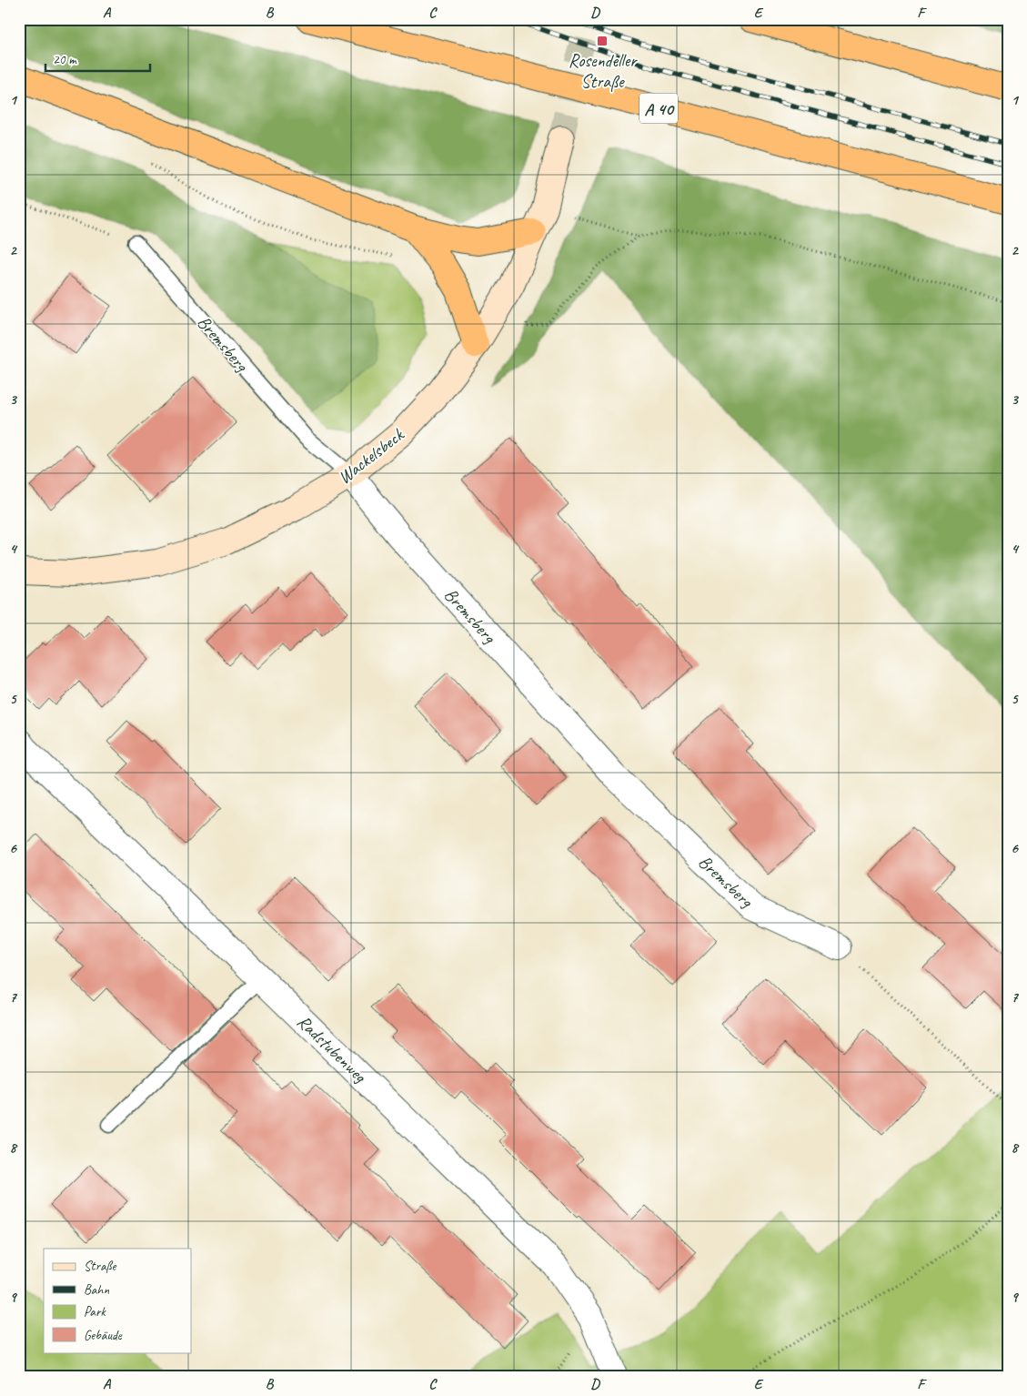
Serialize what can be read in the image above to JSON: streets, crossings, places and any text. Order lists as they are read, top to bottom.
{
  "streets": {
    "highway": ["A 40"],
    "street": ["Bremsberg", "Wackelsbeck", "Radstubenweg"]
  },
  "crossings": [
    ["Bremsberg", "Wackelsbeck"]
  ],
  "places": {
    "transit": ["Rosendeller Straße"]
  },
  "legend": [
    "Straße",
    "Bahn",
    "Park",
    "Gebäude"
  ],
  "scale_bar": "20 m",
  "grid": {
    "columns": [
      "A",
      "B",
      "C",
      "D",
      "E",
      "F"
    ],
    "rows": [
      "1",
      "2",
      "3",
      "4",
      "5",
      "6",
      "7",
      "8",
      "9"
    ]
  }
}
